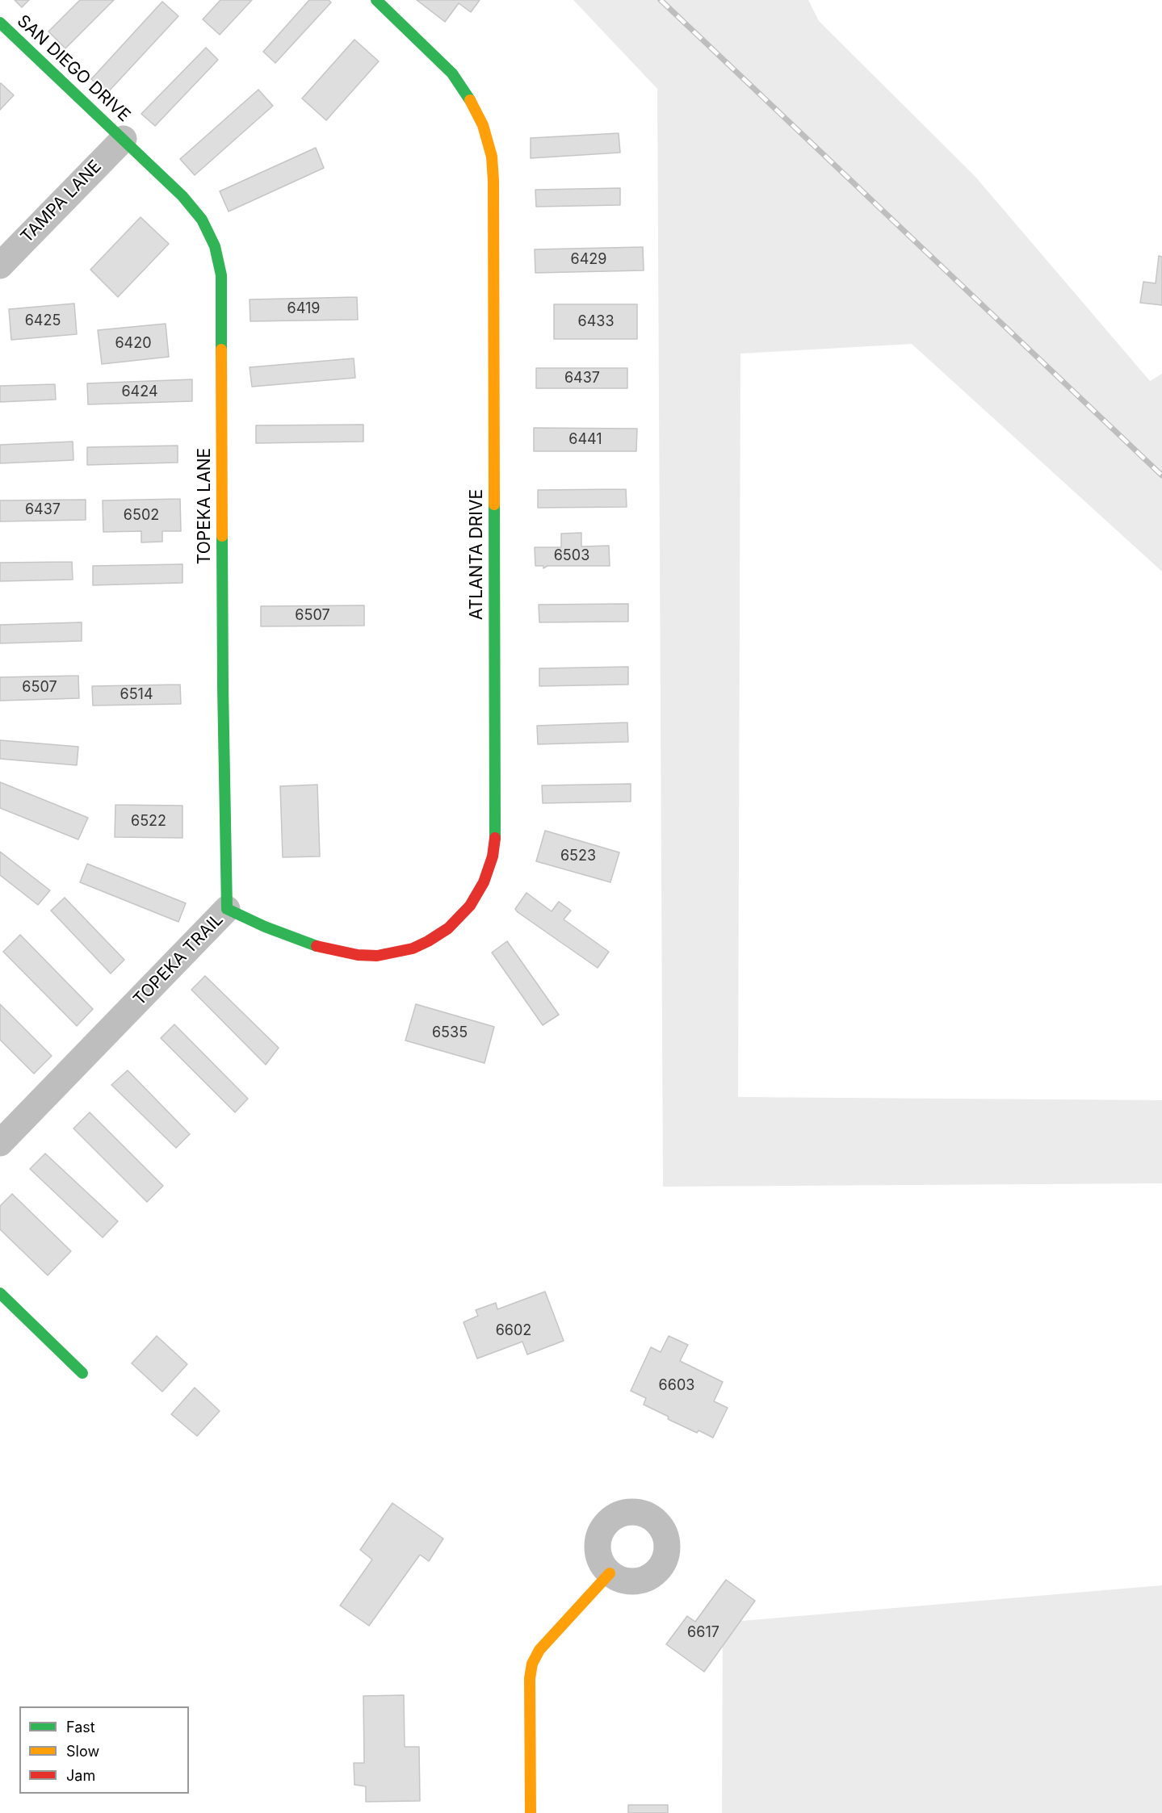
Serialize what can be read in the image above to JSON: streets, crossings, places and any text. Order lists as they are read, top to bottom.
{
  "streets": {
    "street": [
      "SAN DIEGO DRIVE",
      "TAMPA LANE",
      "TOPEKA LANE",
      "ATLANTA DRIVE",
      "TOPEKA TRAIL"
    ]
  },
  "crossings": [
    ["SAN DIEGO DRIVE", "TAMPA LANE"],
    ["SAN DIEGO DRIVE", "TOPEKA LANE"],
    ["TAMPA LANE", "TOPEKA LANE"],
    ["TOPEKA LANE", "TOPEKA TRAIL"],
    ["ATLANTA DRIVE", "TOPEKA TRAIL"]
  ],
  "house_numbers": [
    "6429",
    "6419",
    "6425",
    "6433",
    "6420",
    "6437",
    "6424",
    "6441",
    "6437",
    "6502",
    "6503",
    "6507",
    "6507",
    "6514",
    "6522",
    "6523",
    "6535",
    "6602",
    "6603",
    "6617"
  ],
  "legend": ["Fast", "Slow", "Jam"]
}
